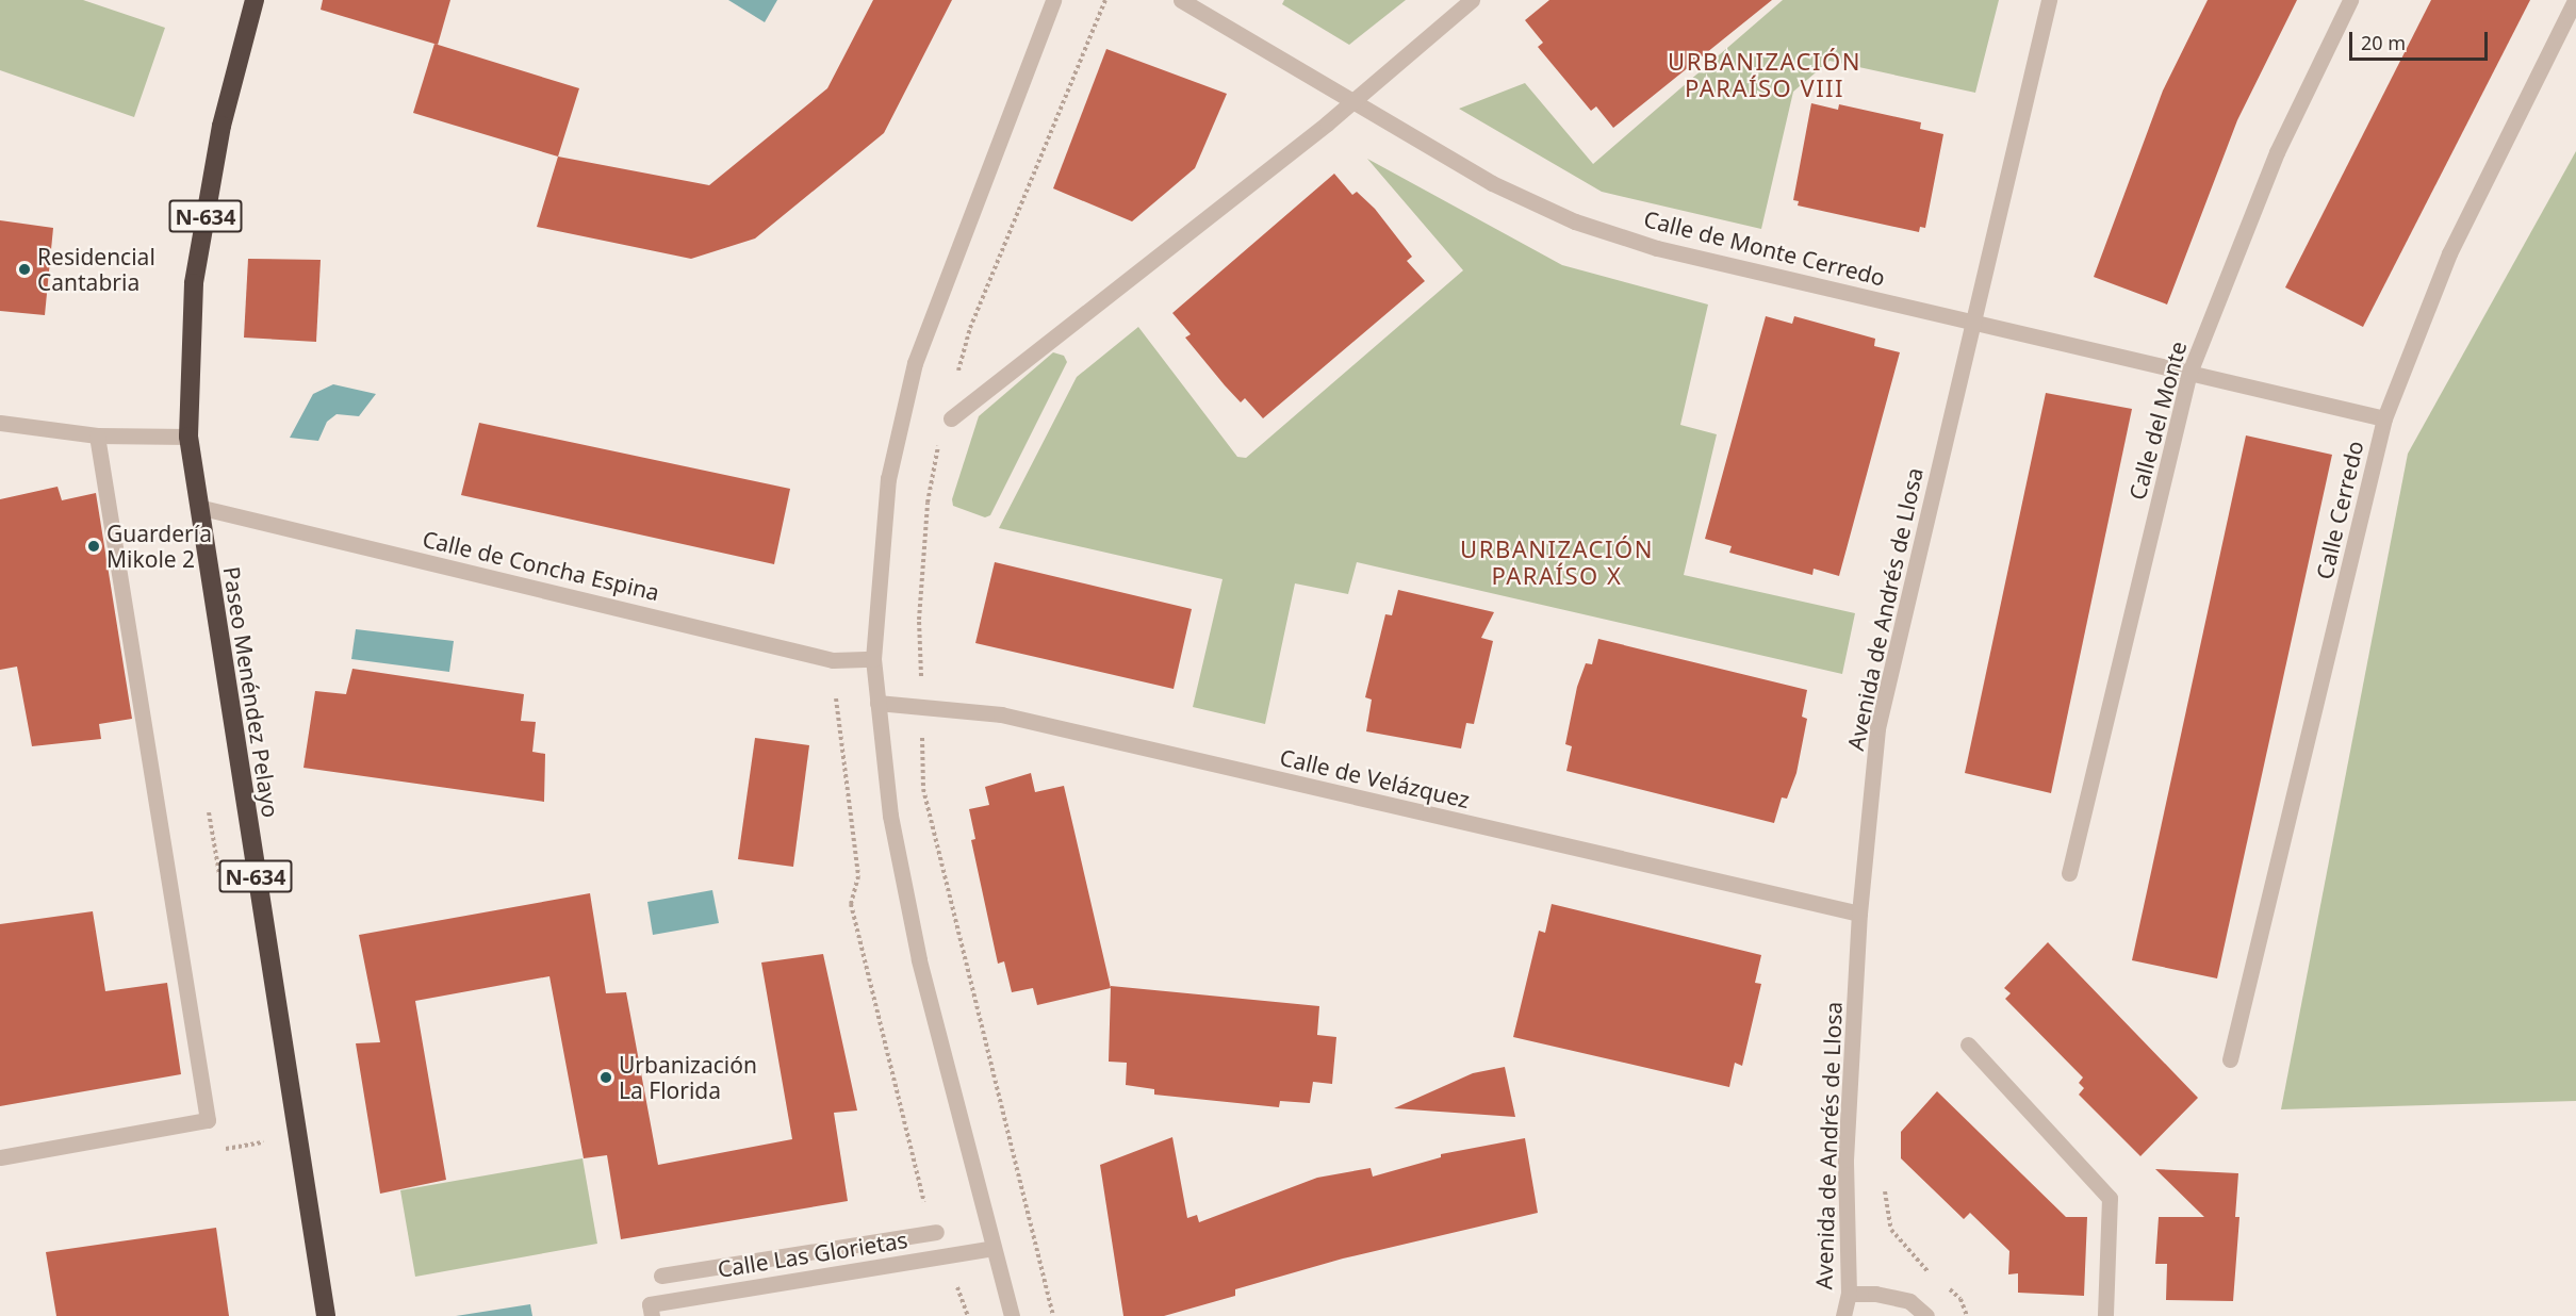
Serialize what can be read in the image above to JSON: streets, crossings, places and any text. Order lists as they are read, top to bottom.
{
  "streets": {
    "highway": ["N-634", "Paseo Menéndez Pelayo"],
    "street": [
      "Calle de Monte Cerredo",
      "Calle del Monte",
      "Calle Cerredo",
      "Calle de Concha Espina",
      "Avenida de Andrés de Llosa",
      "Calle de Velázquez",
      "Calle Las Glorietas"
    ]
  },
  "crossings": [
    ["Calle de Monte Cerredo", "Calle del Monte"],
    ["Calle de Monte Cerredo", "Calle Cerredo"],
    ["Calle de Monte Cerredo", "Avenida de Andrés de Llosa"],
    ["Calle de Concha Espina", "Paseo Menéndez Pelayo"],
    ["Avenida de Andrés de Llosa", "Calle de Velázquez"]
  ],
  "districts": ["URBANIZACIÓN PARAÍSO VIII", "URBANIZACIÓN PARAÍSO X"],
  "places": ["Residencial Cantabria", "Guardería Mikole 2", "Urbanización La Florida"],
  "scale_bar": "20 m"
}
